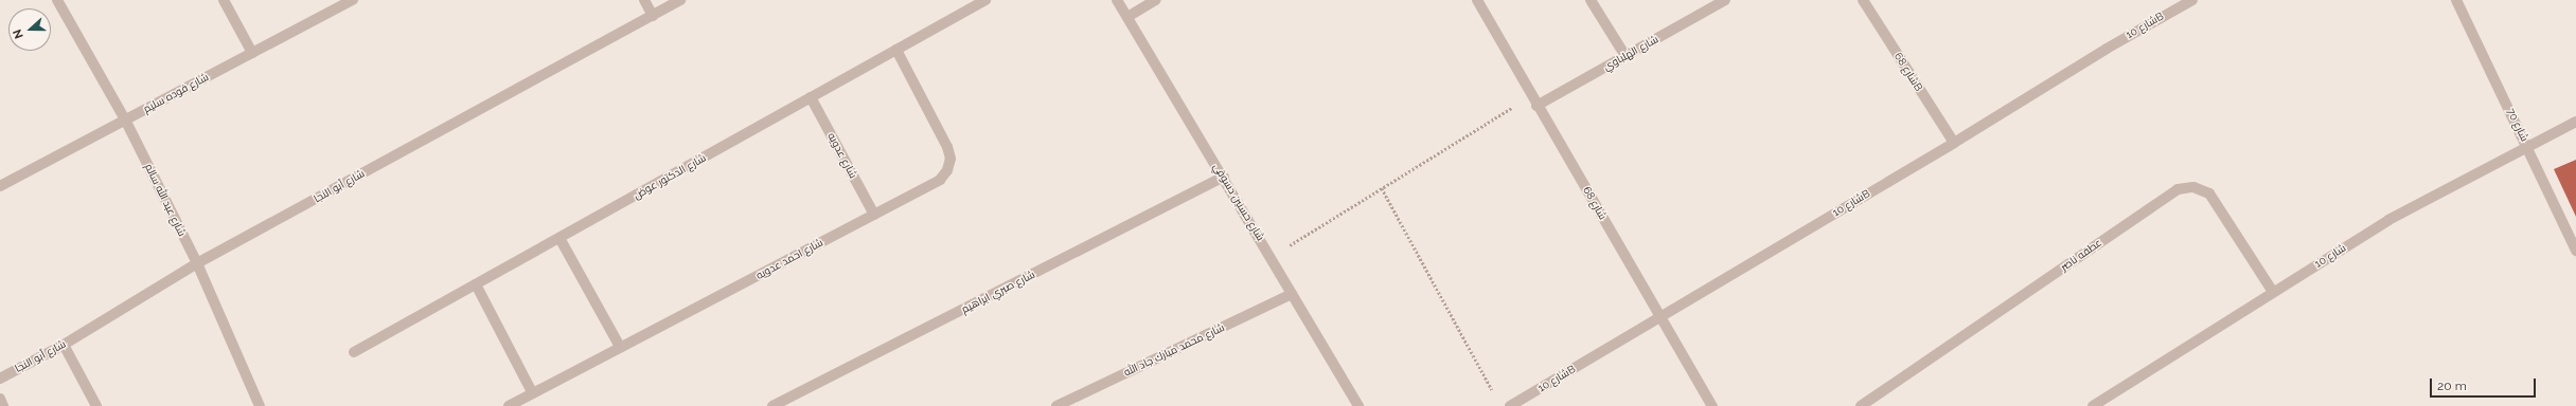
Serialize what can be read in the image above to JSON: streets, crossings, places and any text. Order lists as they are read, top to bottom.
{
  "streets": {
    "street": [
      "شارع 10B",
      "شارع الهلباوي",
      "شارع 68B",
      "شارع فوده سليم",
      "شارع 70",
      "شارع عدويه",
      "شارع الدكتور عوض",
      "شارع أبو النجا",
      "شارع عبد الله سالم",
      "شارع حسنين دسوقي",
      "شارع 68",
      "عطفه ناصر",
      "شارع 10",
      "شارع احمد عدويه",
      "شارع صبري ابراهيم",
      "شارع محمد مبارك جاد الله"
    ]
  },
  "crossings": [
    ["شارع 10B", "شارع 68B"],
    ["شارع 10B", "شارع 68"],
    ["شارع الهلباوي", "شارع 68"],
    ["شارع فوده سليم", "شارع عبد الله سالم"],
    ["شارع 70", "شارع 10"],
    ["شارع عدويه", "شارع الدكتور عوض"],
    ["شارع عدويه", "شارع احمد عدويه"],
    ["شارع الدكتور عوض", "شارع احمد عدويه"],
    ["شارع أبو النجا", "شارع عبد الله سالم"],
    ["شارع حسنين دسوقي", "شارع صبري ابراهيم"],
    ["شارع حسنين دسوقي", "شارع محمد مبارك جاد الله"],
    ["عطفه ناصر", "شارع 10"]
  ],
  "scale_bar": "20 m",
  "north": "left"
}
